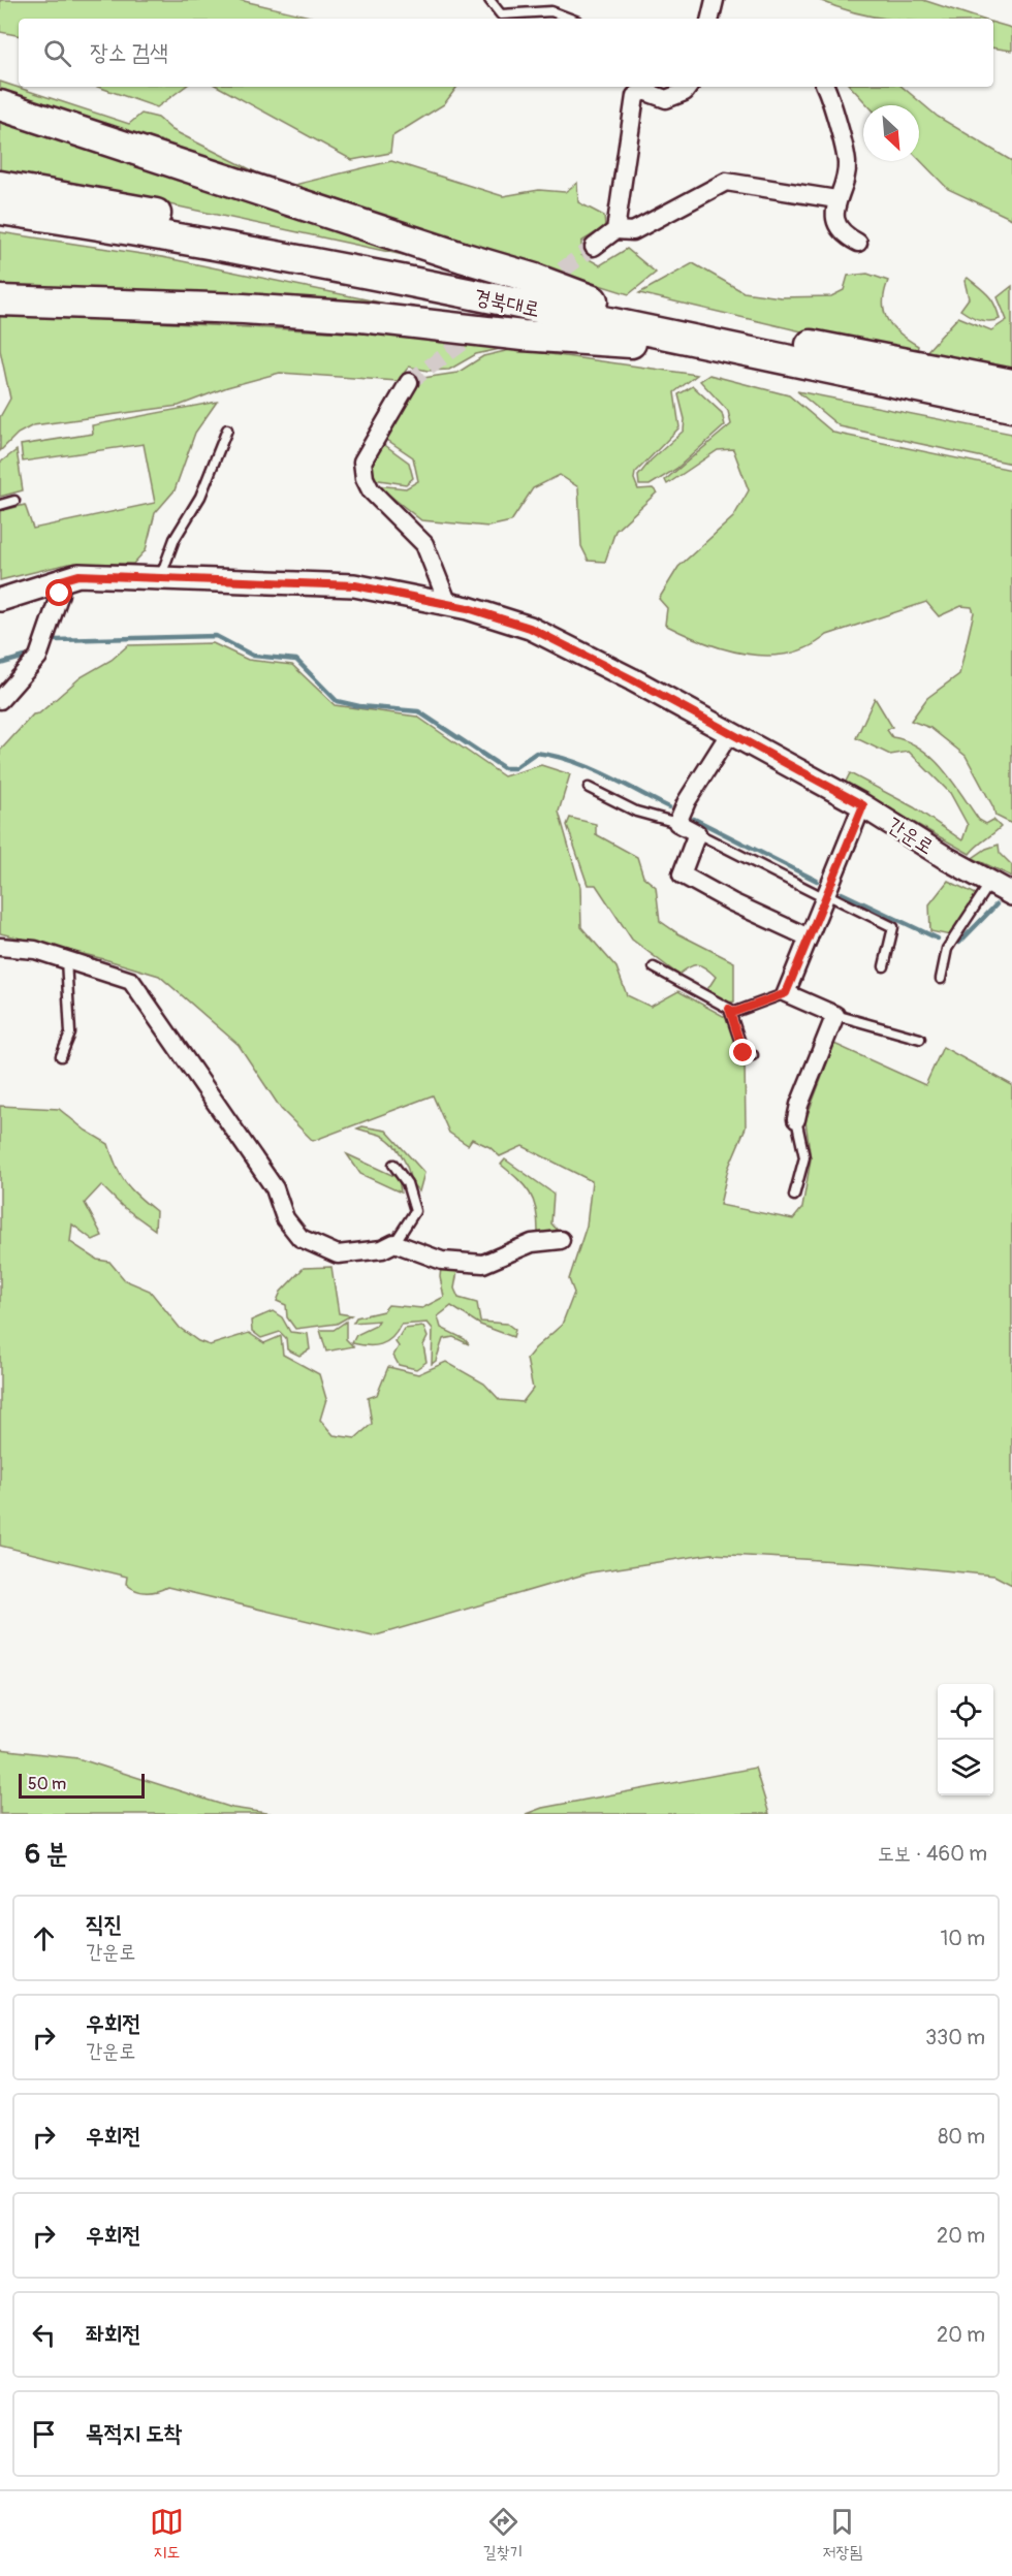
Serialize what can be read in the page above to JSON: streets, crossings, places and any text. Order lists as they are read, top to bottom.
{
  "streets": {
    "highway": ["경북대로"],
    "street": ["간운로"]
  },
  "scale_bar": "50 m",
  "north": "bottom right",
  "page": {
    "search": "장소 검색",
    "scale": "50 m",
    "heading": ["6 분", "도보 · 460 m"],
    "list": [
      ["직진", "간운로", "10 m"],
      ["우회전", "간운로", "330 m"],
      ["우회전", "80 m"],
      ["우회전", "20 m"],
      ["좌회전", "20 m"],
      "목적지 도착"
    ],
    "nav": ["지도", "길찾기", "저장됨"]
  }
}
